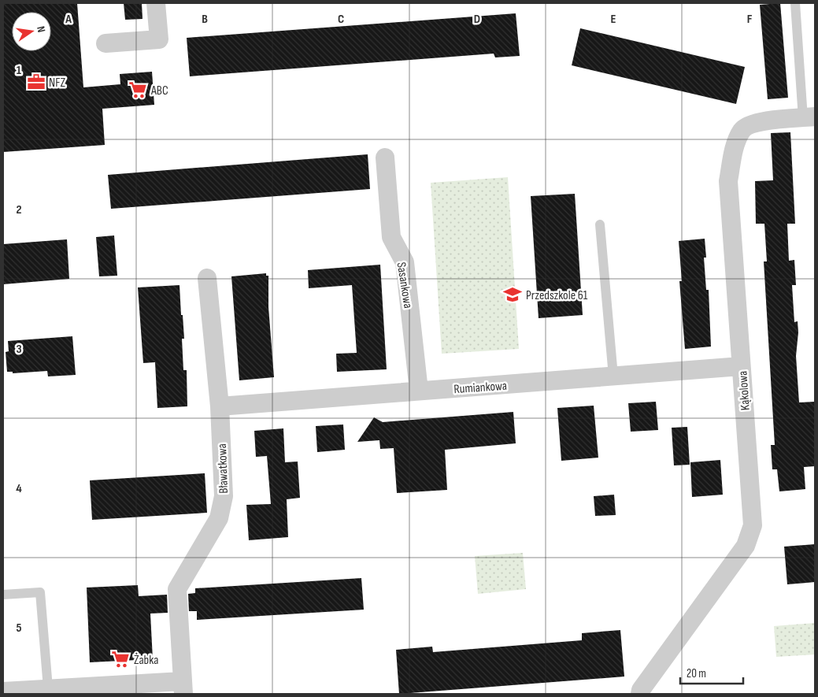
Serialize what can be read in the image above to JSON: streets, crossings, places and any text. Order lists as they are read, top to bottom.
{
  "streets": {
    "street": [
      "Sasankowa",
      "Rumiankowa",
      "Kąkolowa",
      "Bławatkowa"
    ]
  },
  "crossings": [
    ["Sasankowa", "Rumiankowa"],
    ["Rumiankowa", "Kąkolowa"],
    ["Rumiankowa", "Bławatkowa"]
  ],
  "places": {
    "office": ["NFZ"],
    "supermarket": ["ABC", "Żabka"],
    "school or university": ["Przedszkole 61"]
  },
  "scale_bar": "20 m",
  "north": "right",
  "grid": {
    "columns": [
      "A",
      "B",
      "C",
      "D",
      "E",
      "F"
    ],
    "rows": [
      "1",
      "2",
      "3",
      "4",
      "5"
    ]
  }
}
